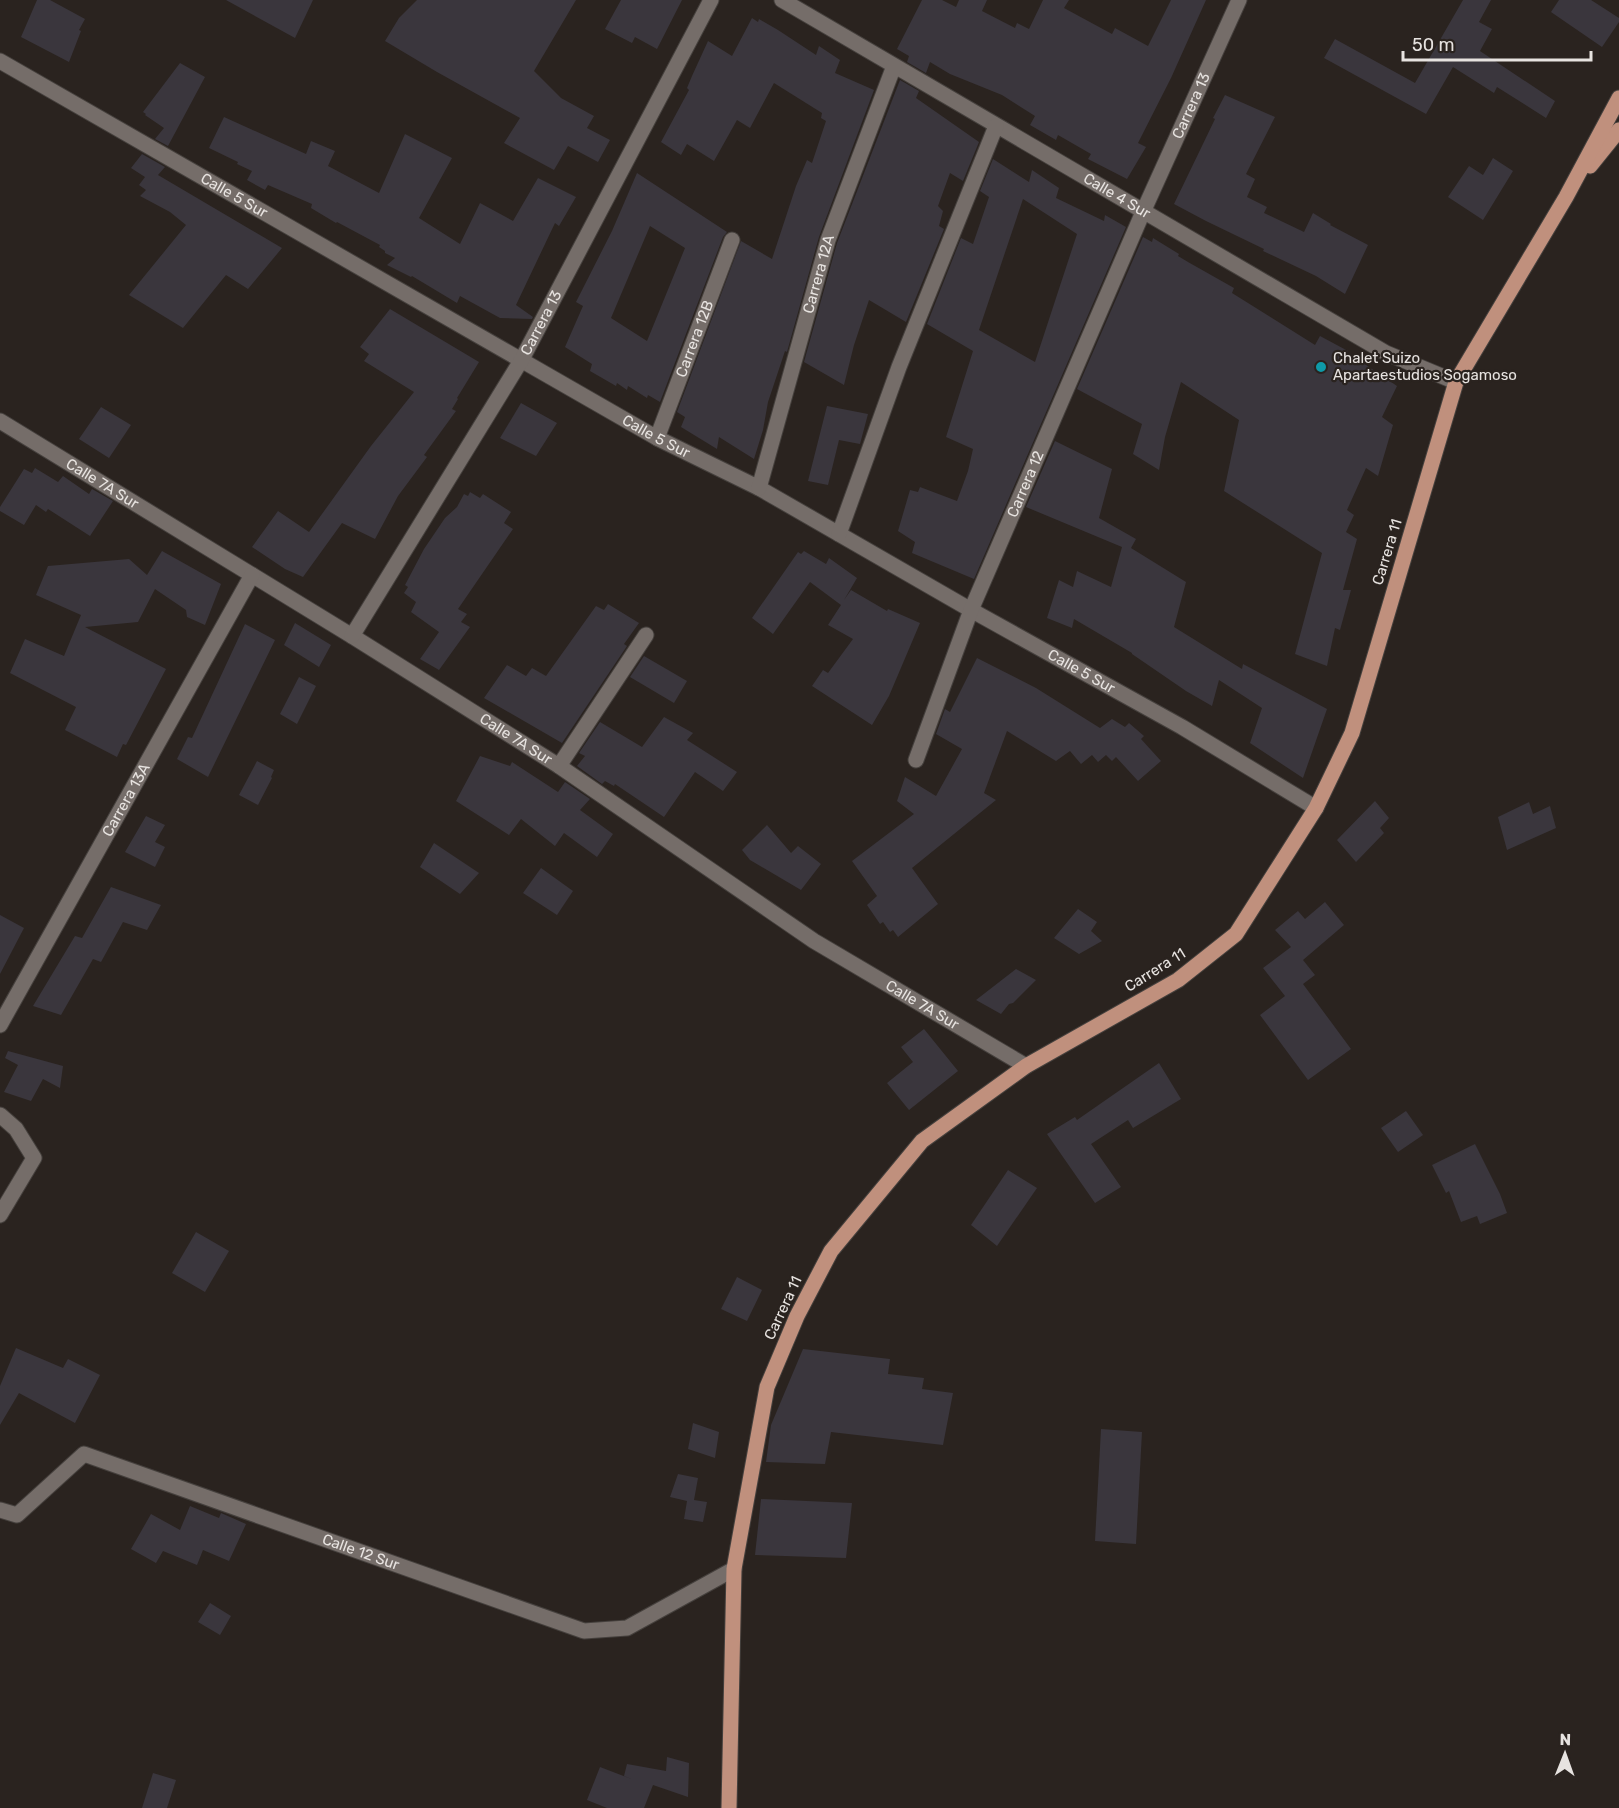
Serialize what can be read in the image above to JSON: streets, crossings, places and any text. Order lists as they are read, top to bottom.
{
  "streets": {
    "main road": ["Carrera 11"],
    "street": [
      "Carrera 13",
      "Calle 5 Sur",
      "Calle 4 Sur",
      "Carrera 12A",
      "Carrera 12B",
      "Calle 7A Sur",
      "Carrera 12",
      "Carrera 13A",
      "Calle 12 Sur"
    ]
  },
  "crossings": [
    ["Carrera 13", "Calle 5 Sur"],
    ["Carrera 13", "Calle 4 Sur"],
    ["Carrera 13", "Calle 7A Sur"],
    ["Carrera 13", "Carrera 12"],
    ["Calle 5 Sur", "Carrera 12A"],
    ["Calle 5 Sur", "Carrera 12B"],
    ["Calle 5 Sur", "Carrera 12"],
    ["Calle 5 Sur", "Carrera 11"],
    ["Calle 4 Sur", "Carrera 12A"],
    ["Calle 4 Sur", "Carrera 12"],
    ["Calle 4 Sur", "Carrera 11"],
    ["Calle 7A Sur", "Carrera 11"],
    ["Calle 7A Sur", "Carrera 13A"],
    ["Carrera 11", "Calle 12 Sur"]
  ],
  "places": ["Chalet Suizo Apartaestudios Sogamoso"],
  "scale_bar": "50 m",
  "north": "top"
}
